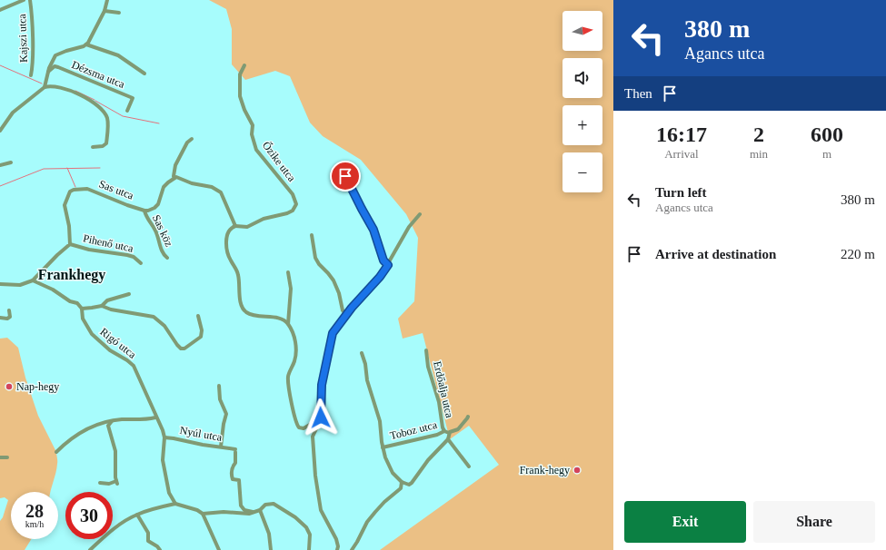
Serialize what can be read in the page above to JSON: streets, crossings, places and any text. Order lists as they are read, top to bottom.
{
  "streets": {
    "street": [
      "Kajszi utca",
      "Dézsma utca",
      "Őzike utca",
      "Sas utca",
      "Sas köz",
      "Pihenő utca",
      "Rigó utca",
      "Erdőalja utca",
      "Toboz utca",
      "Nyúl utca"
    ]
  },
  "crossings": [
    ["Sas utca", "Sas köz"],
    ["Sas utca", "Pihenő utca"],
    ["Rigó utca", "Nyúl utca"],
    ["Erdőalja utca", "Toboz utca"]
  ],
  "districts": ["Frankhegy"],
  "places": ["Nap-hegy", "Frank-hegy"],
  "north": "right",
  "page": {
    "turn": ["380 m", "Agancs utca"],
    "map_buttons": ["+", "−"],
    "then": "Then",
    "eta": [
      "16:17",
      "Arrival",
      "2",
      "min",
      "600",
      "m"
    ],
    "list": [
      {
        "name": "Turn left",
        "note": "Agancs utca",
        "value": "380 m"
      },
      {
        "name": "Arrive at destination",
        "value": "220 m"
      }
    ],
    "speed": "28 km/h",
    "limit": "30",
    "buttons": ["Exit", "Share"]
  }
}
